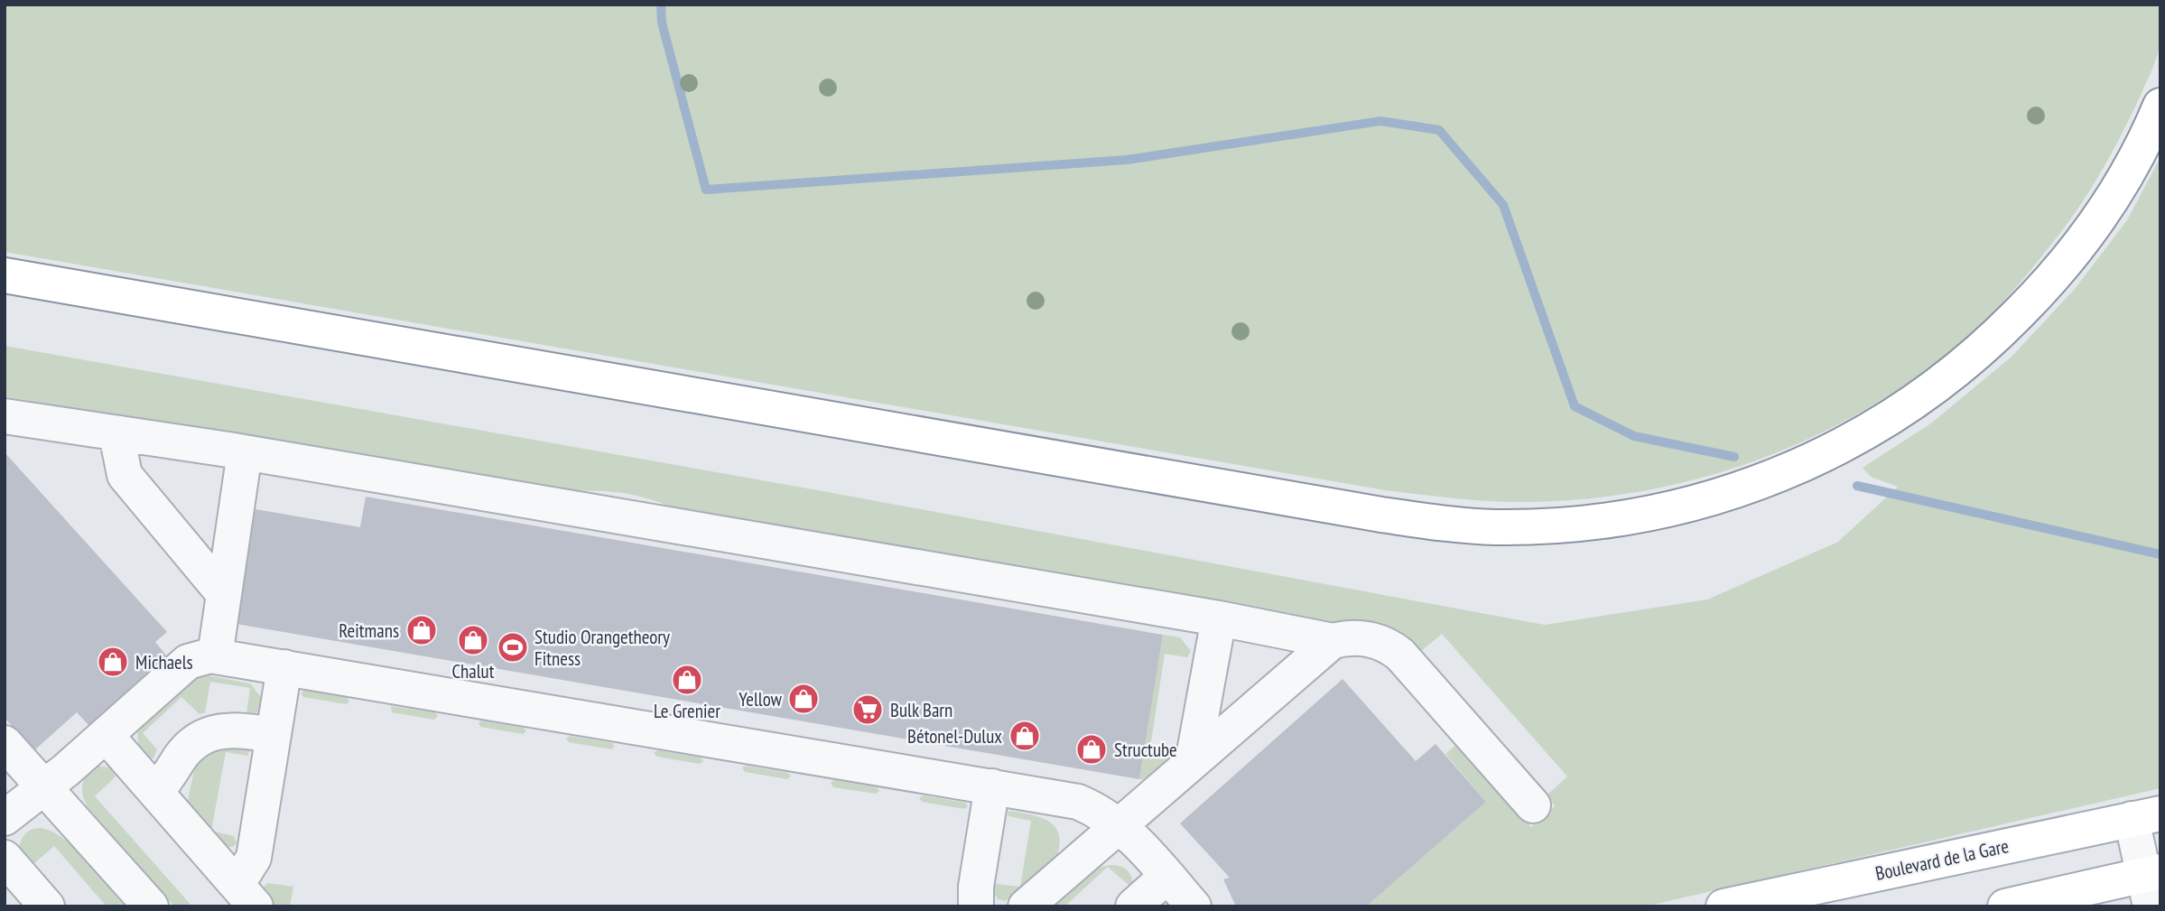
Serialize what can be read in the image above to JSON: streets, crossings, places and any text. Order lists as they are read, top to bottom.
{
  "streets": {
    "main road": ["Boulevard de la Gare"]
  },
  "places": {
    "shop": [
      "Reitmans",
      "Chalut",
      "Michaels",
      "Le Grenier",
      "Yellow",
      "Bétonel-Dulux",
      "Structube"
    ],
    "sports": ["Studio Orangetheory Fitness"],
    "supermarket": ["Bulk Barn"]
  }
}
